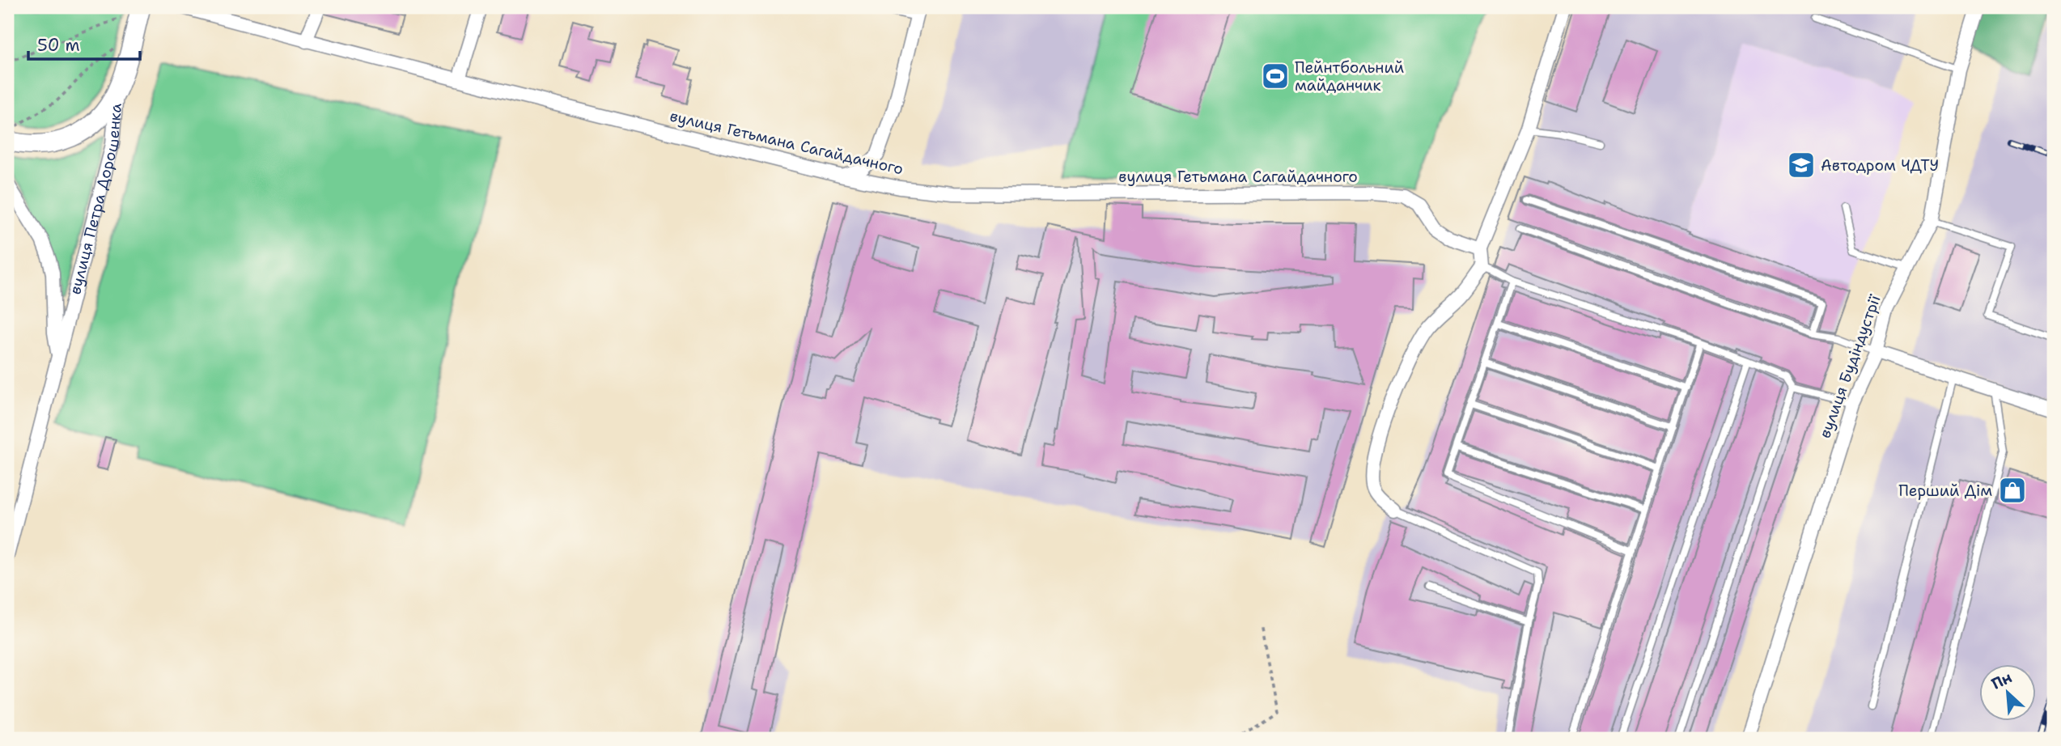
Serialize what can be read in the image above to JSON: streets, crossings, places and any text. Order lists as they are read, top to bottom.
{
  "streets": {
    "main road": ["вулиця Петра Дорошенка"],
    "street": ["вулиця Гетьмана Сагайдачного", "вулиця Будіндустрії"]
  },
  "places": {
    "sports": ["Пейнтбольний майданчик"],
    "school or university": ["Автодром ЧДТУ"],
    "shop": ["Перший Дім"]
  },
  "scale_bar": "50 m",
  "north": "top left"
}
